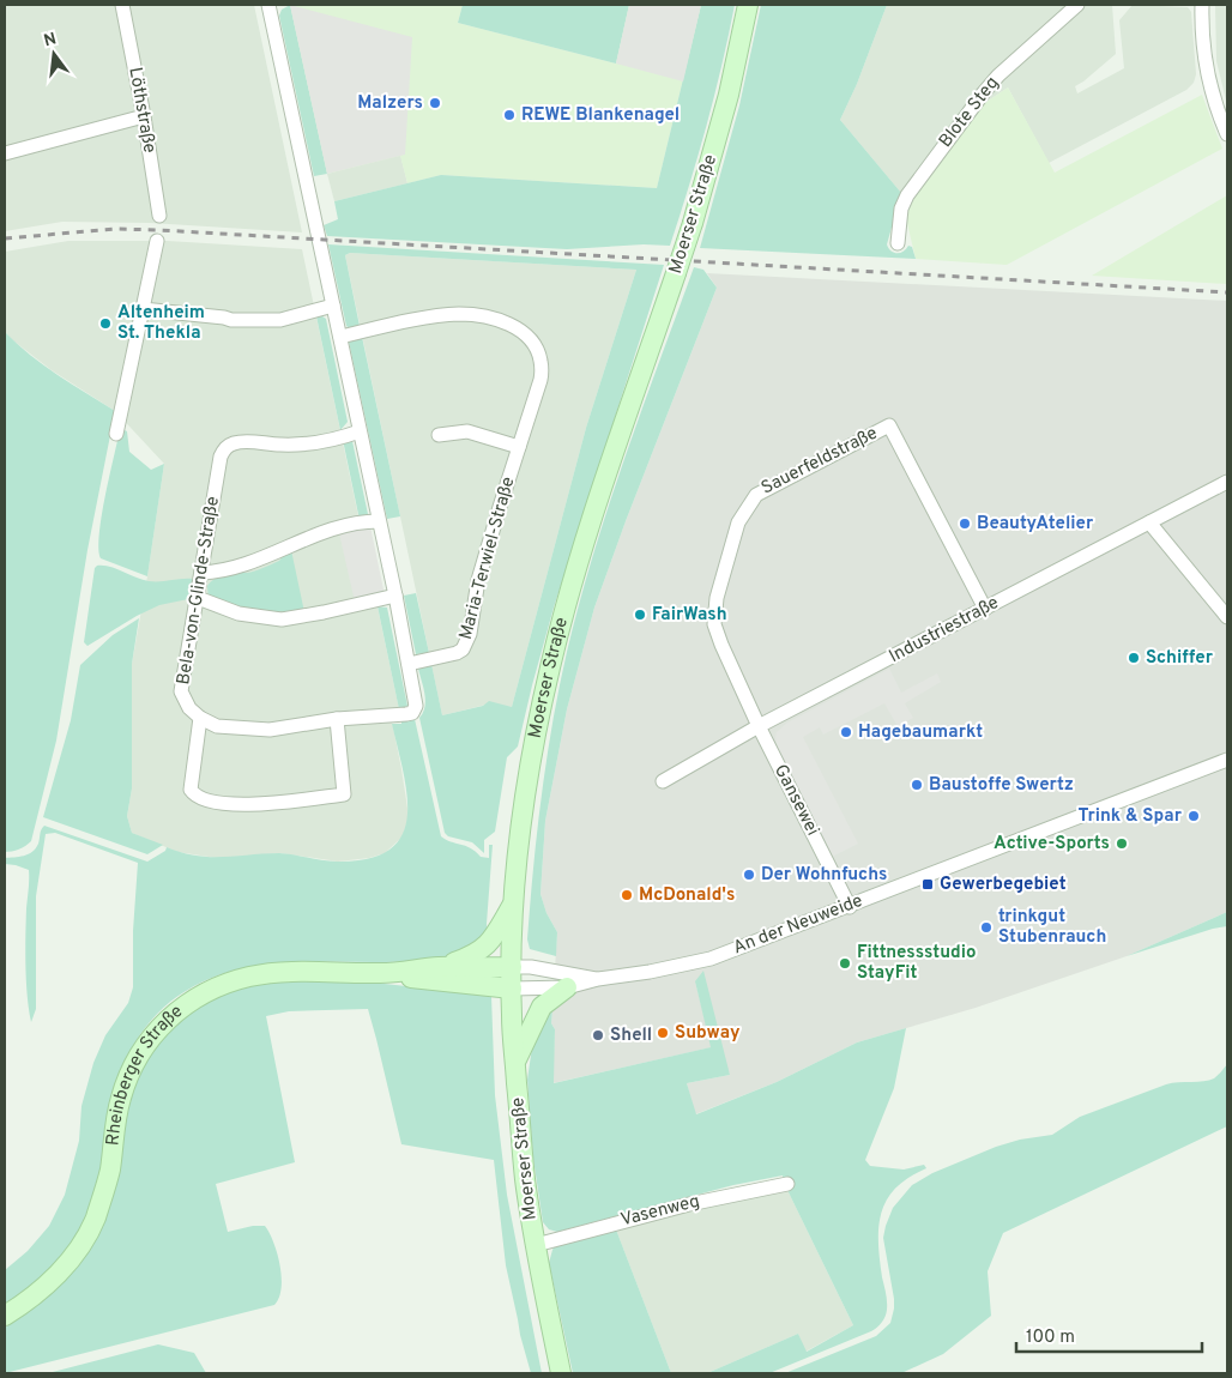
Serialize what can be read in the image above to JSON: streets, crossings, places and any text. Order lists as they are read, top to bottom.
{
  "streets": {
    "main road": ["Moerser Straße", "Rheinberger Straße"],
    "street": [
      "Löthstraße",
      "Blote Steg",
      "Sauerfeldstraße",
      "Maria-Terwiel-Straße",
      "Bela-von-Glinde-Straße",
      "Industriestraße",
      "Gansewei",
      "An der Neuweide",
      "Vasenweg"
    ]
  },
  "crossings": [
    ["Moerser Straße", "An der Neuweide"],
    ["Moerser Straße", "Rheinberger Straße"],
    ["Moerser Straße", "Vasenweg"],
    ["Sauerfeldstraße", "Industriestraße"],
    ["Sauerfeldstraße", "Gansewei"],
    ["Industriestraße", "Gansewei"],
    ["Gansewei", "An der Neuweide"],
    ["An der Neuweide", "Rheinberger Straße"]
  ],
  "places": {
    "other": [
      "Malzers",
      "REWE Blankenagel",
      "Altenheim St. Thekla",
      "BeautyAtelier",
      "FairWash",
      "Schiffer",
      "Hagebaumarkt",
      "Baustoffe Swertz",
      "Trink & Spar",
      "Active-Sports",
      "Der Wohnfuchs",
      "McDonald's",
      "trinkgut Stubenrauch",
      "Fittnessstudio StayFit",
      "Subway",
      "Shell"
    ],
    "transit": ["Gewerbegebiet"]
  },
  "scale_bar": "100 m",
  "north": "top"
}
